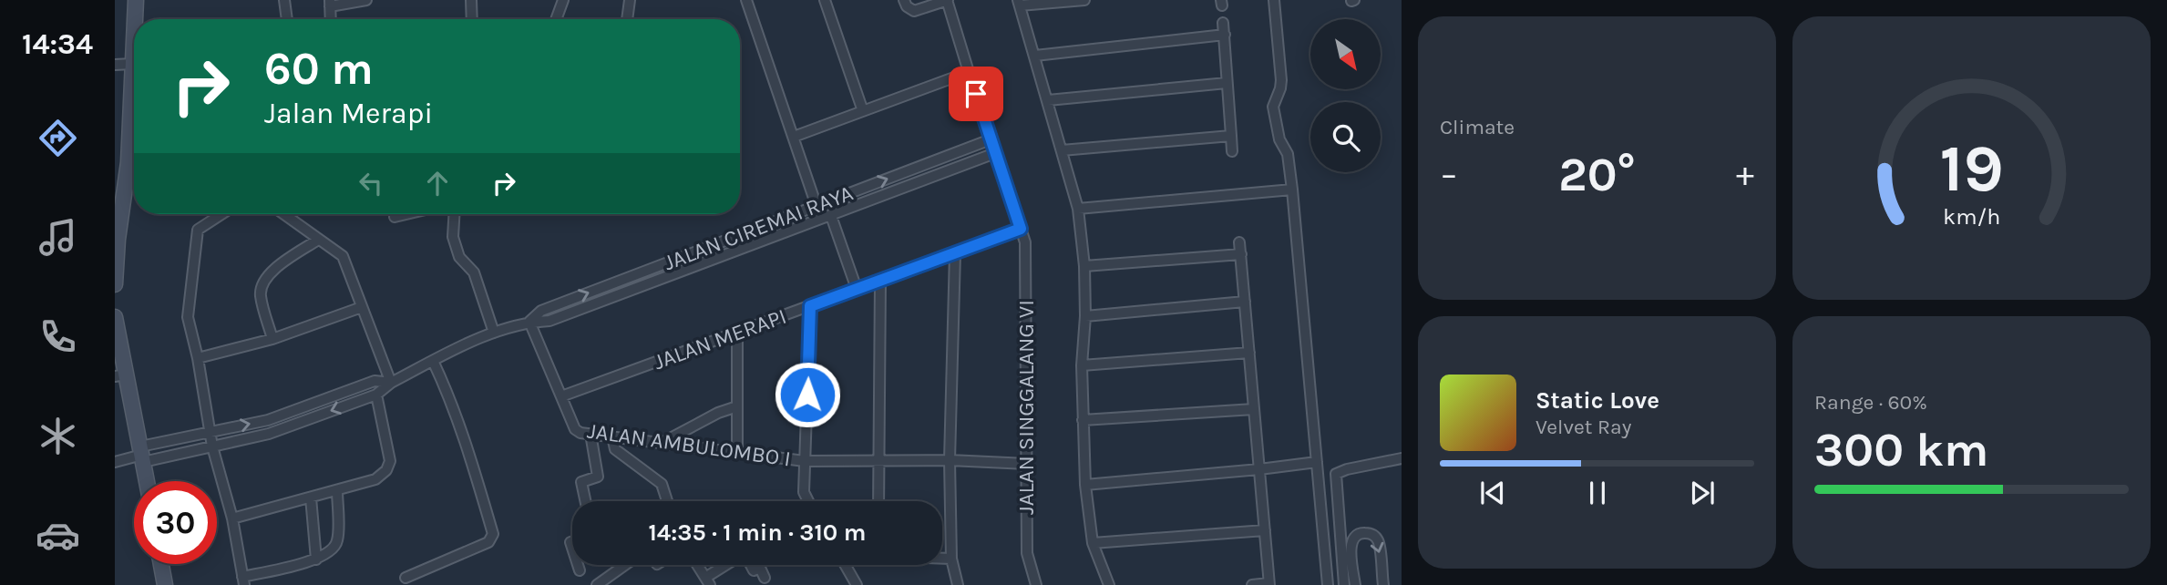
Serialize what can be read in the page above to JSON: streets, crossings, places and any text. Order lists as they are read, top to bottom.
{
  "streets": {
    "street": [
      "JALAN CIREMAI RAYA",
      "JALAN MERAPI",
      "JALAN SINGGALANG VI",
      "JALAN AMBULOMBO I"
    ]
  },
  "crossings": [
    ["JALAN CIREMAI RAYA", "JALAN SINGGALANG VI"],
    ["JALAN CIREMAI RAYA", "JALAN AMBULOMBO I"],
    ["JALAN MERAPI", "JALAN SINGGALANG VI"],
    ["JALAN MERAPI", "JALAN AMBULOMBO I"],
    ["JALAN SINGGALANG VI", "JALAN AMBULOMBO I"]
  ],
  "north": "bottom right",
  "page": {
    "tabs": "14:34",
    "tile": [
      "Climate",
      ["Range · 60%", "300 km"]
    ],
    "turn": ["60 m", "Jalan Merapi"],
    "heat": ["−", "20°", "+"],
    "song": ["Static Love", "Velvet Ray"],
    "limit": "30",
    "trip": "14:35 · 1 min · 310 m",
    "gauge": ["19", "km/h"]
  }
}
